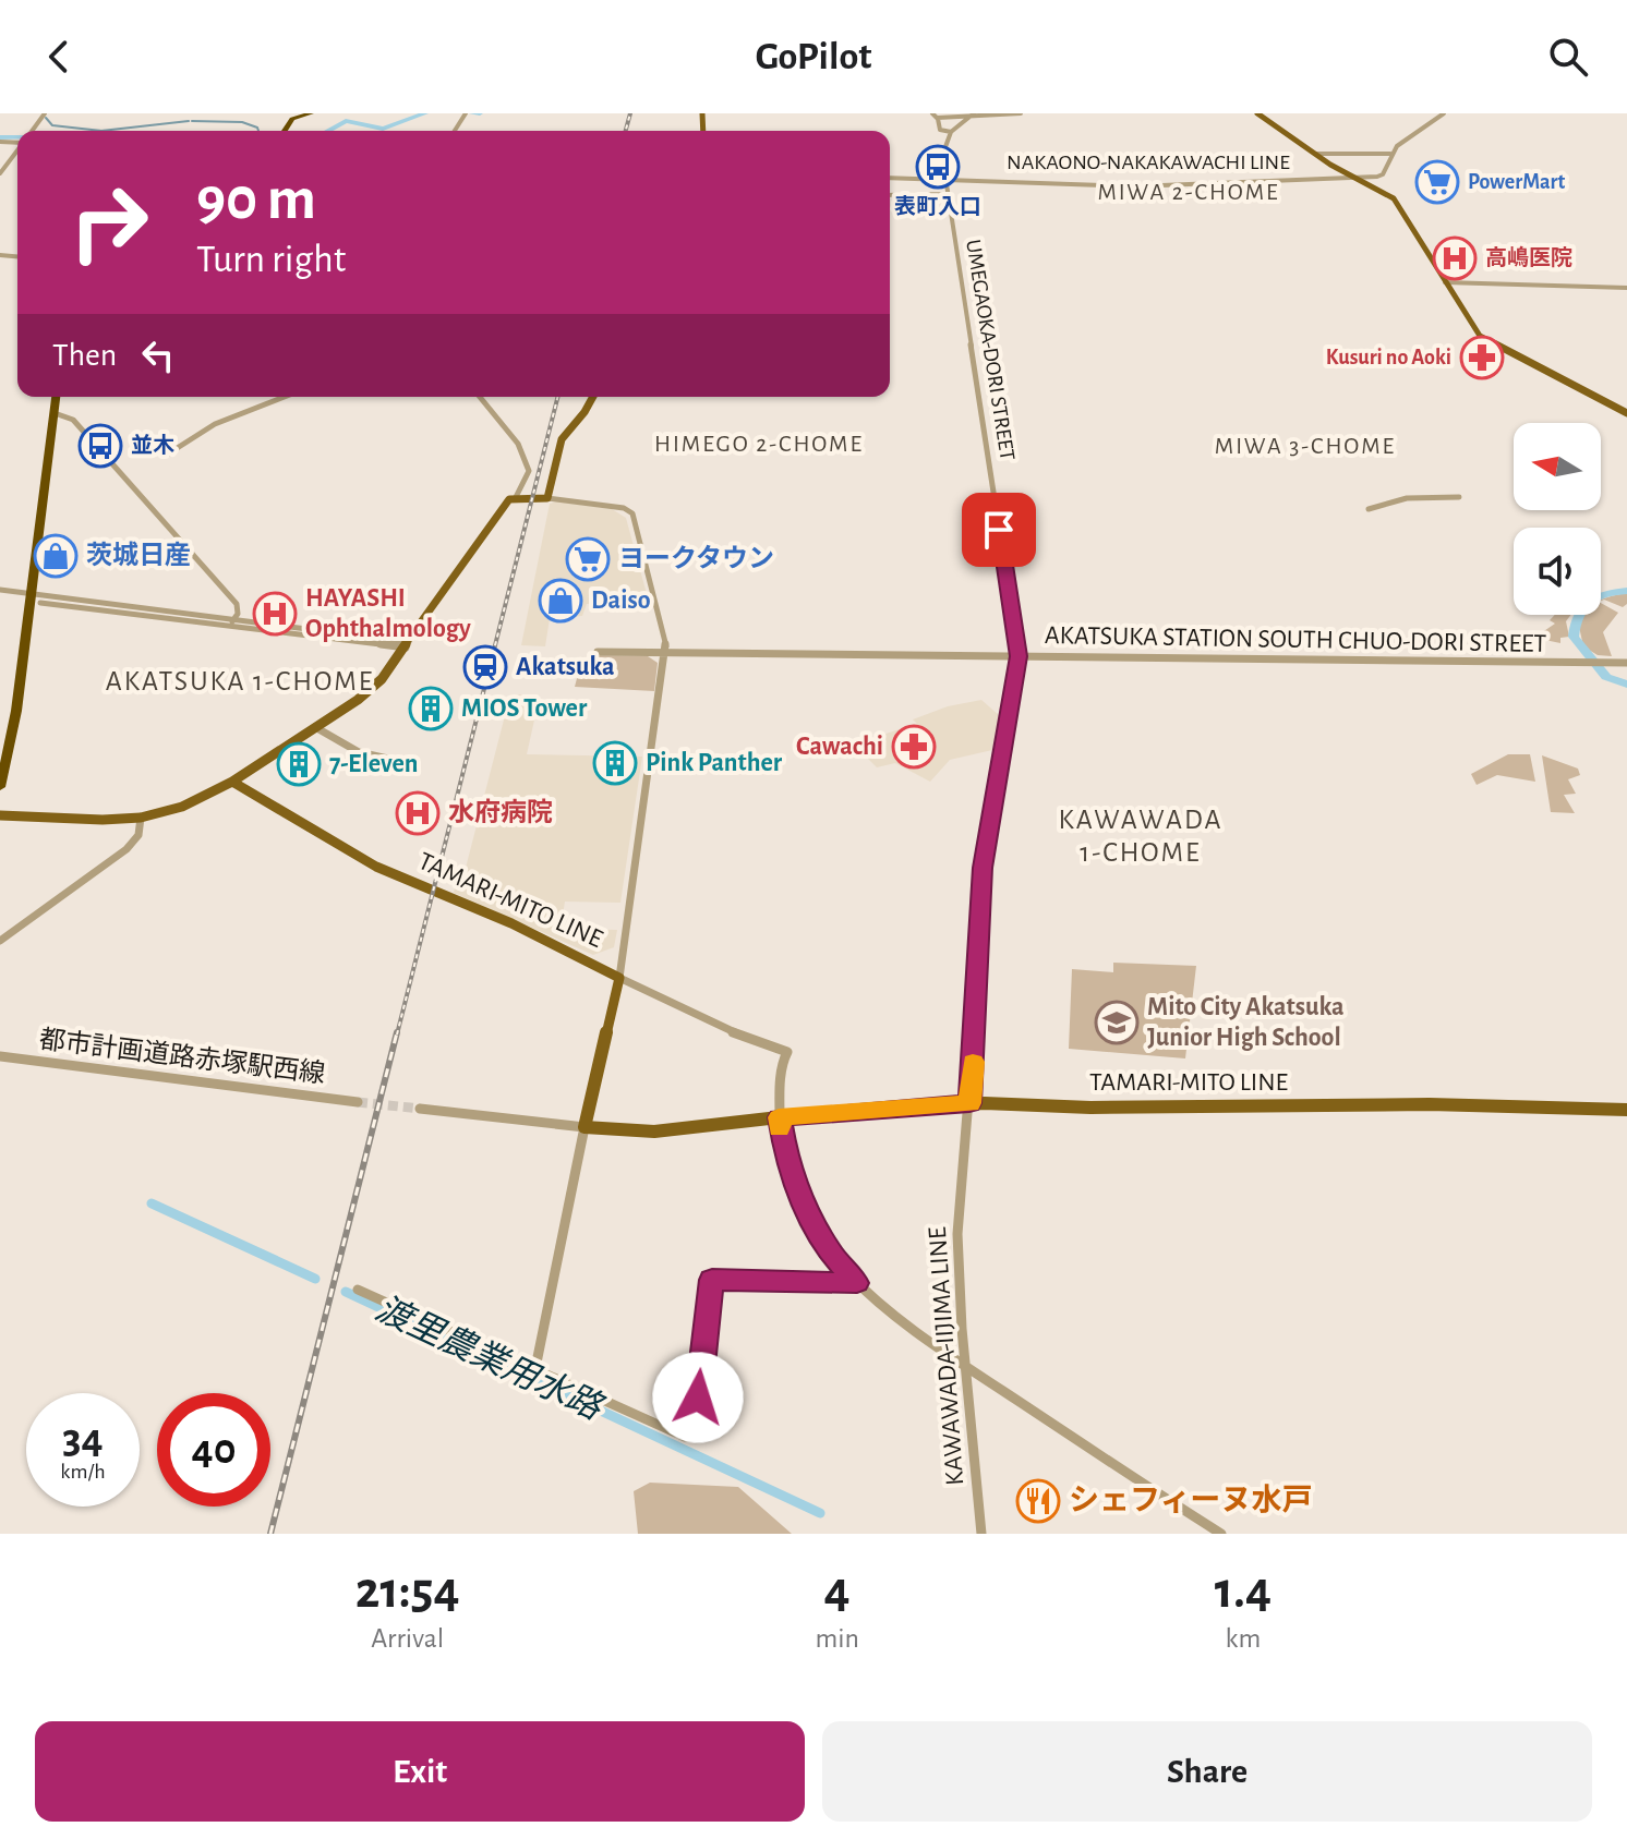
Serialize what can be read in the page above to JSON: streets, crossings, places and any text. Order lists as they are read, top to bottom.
{
  "streets": {
    "main road": ["TAMARI-MITO LINE"],
    "street": [
      "NAKAONO-NAKAKAWACHI LINE",
      "UMEGAOKA-DORI STREET",
      "AKATSUKA STATION SOUTH CHUO-DORI STREET",
      "都市計画道路赤塚駅西線",
      "KAWAWADA-IIJIMA LINE"
    ]
  },
  "crossings": [
    ["NAKAONO-NAKAKAWACHI LINE", "UMEGAOKA-DORI STREET"],
    ["UMEGAOKA-DORI STREET", "AKATSUKA STATION SOUTH CHUO-DORI STREET"],
    ["UMEGAOKA-DORI STREET", "KAWAWADA-IIJIMA LINE"],
    ["AKATSUKA STATION SOUTH CHUO-DORI STREET", "KAWAWADA-IIJIMA LINE"],
    ["TAMARI-MITO LINE", "KAWAWADA-IIJIMA LINE"]
  ],
  "districts": [
    "MIWA 2-CHOME",
    "HIMEGO 2-CHOME",
    "MIWA 3-CHOME",
    "AKATSUKA 1-CHOME",
    "KAWAWADA 1-CHOME"
  ],
  "water": ["渡里農業用水路"],
  "places": {
    "bus stop": ["表町入口", "並木"],
    "supermarket": ["PowerMart", "ヨークタウン"],
    "hospital": ["高嶋医院", "HAYASHI Ophthalmology", "水府病院"],
    "pharmacy": ["Kusuri no Aoki", "Cawachi"],
    "shop": ["茨城日産", "Daiso"],
    "station": ["Akatsuka"],
    "building": ["MIOS Tower", "Pink Panther", "7-Eleven"],
    "school or university": ["Mito City Akatsuka Junior High School"],
    "restaurant": ["シェフィーヌ水戸"]
  },
  "north": "left",
  "page": {
    "header": "GoPilot",
    "turn": ["90 m", "Turn right"],
    "then": "Then",
    "speed": "34 km/h",
    "limit": "40",
    "eta": [
      "21:54",
      "Arrival",
      "4",
      "min",
      "1.4",
      "km"
    ],
    "buttons": ["Exit", "Share"]
  }
}
